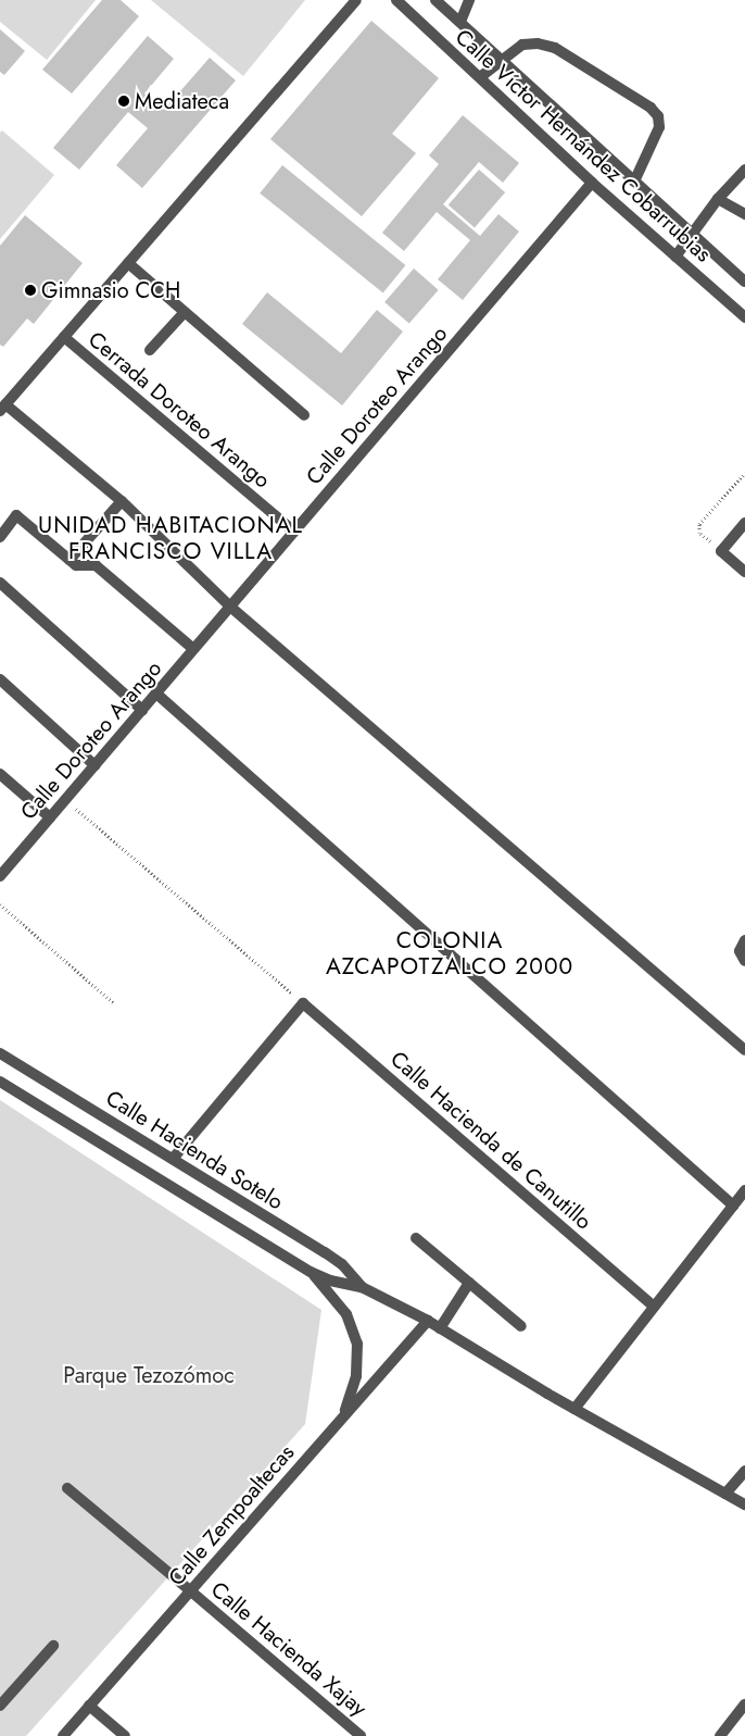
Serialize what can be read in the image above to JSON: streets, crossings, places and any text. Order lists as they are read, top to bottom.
{
  "streets": {
    "street": [
      "Calle Víctor Hernández Cobarrubias",
      "Calle Doroteo Arango",
      "Cerrada Doroteo Arango",
      "Calle Hacienda de Canutillo",
      "Calle Hacienda Sotelo",
      "Calle Zempoaltecas",
      "Calle Hacienda Xajay"
    ]
  },
  "crossings": [
    ["Calle Víctor Hernández Cobarrubias", "Calle Doroteo Arango"],
    ["Calle Doroteo Arango", "Cerrada Doroteo Arango"],
    ["Calle Hacienda Sotelo", "Calle Zempoaltecas"],
    ["Calle Zempoaltecas", "Calle Hacienda Xajay"]
  ],
  "districts": ["UNIDAD HABITACIONAL FRANCISCO VILLA", "COLONIA AZCAPOTZALCO 2000"],
  "parks": ["Parque Tezozómoc"],
  "places": ["Mediateca", "Gimnasio CCH"]
}
